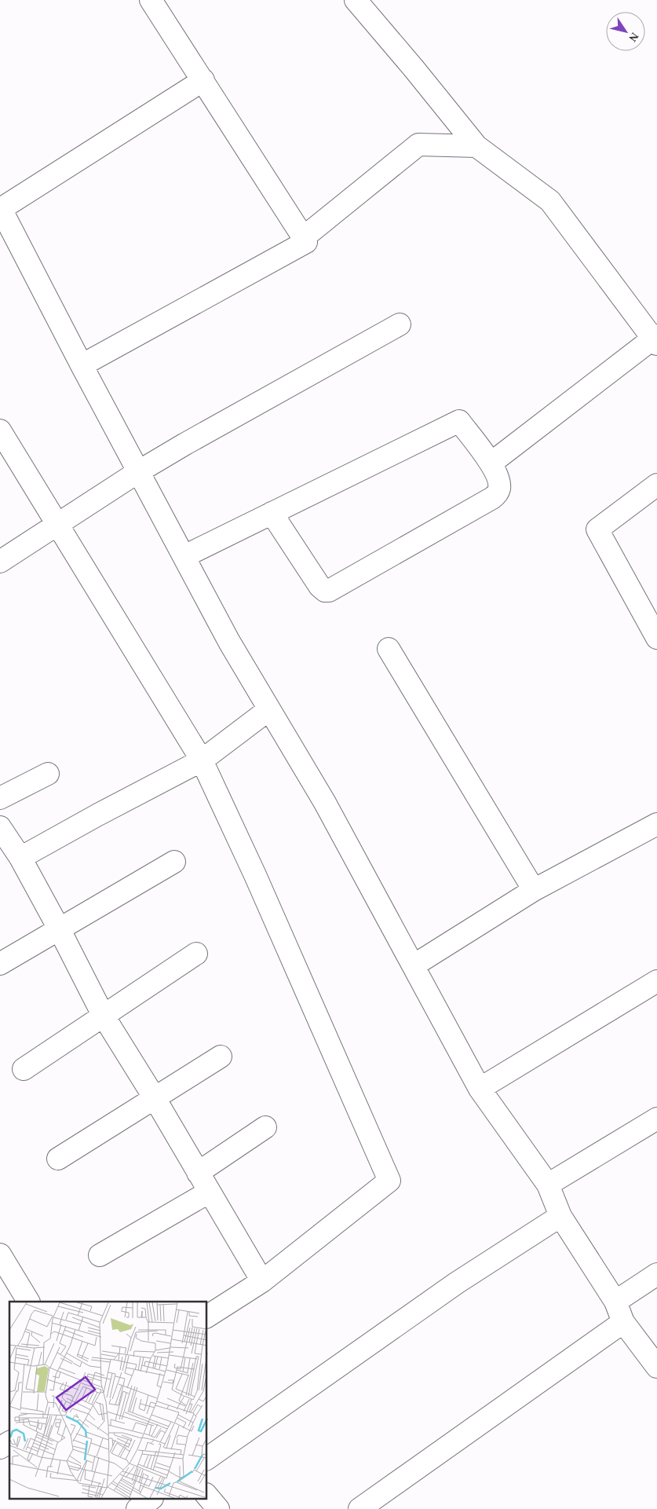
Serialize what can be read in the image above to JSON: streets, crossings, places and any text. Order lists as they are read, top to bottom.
{
  "north": "bottom right"
}
